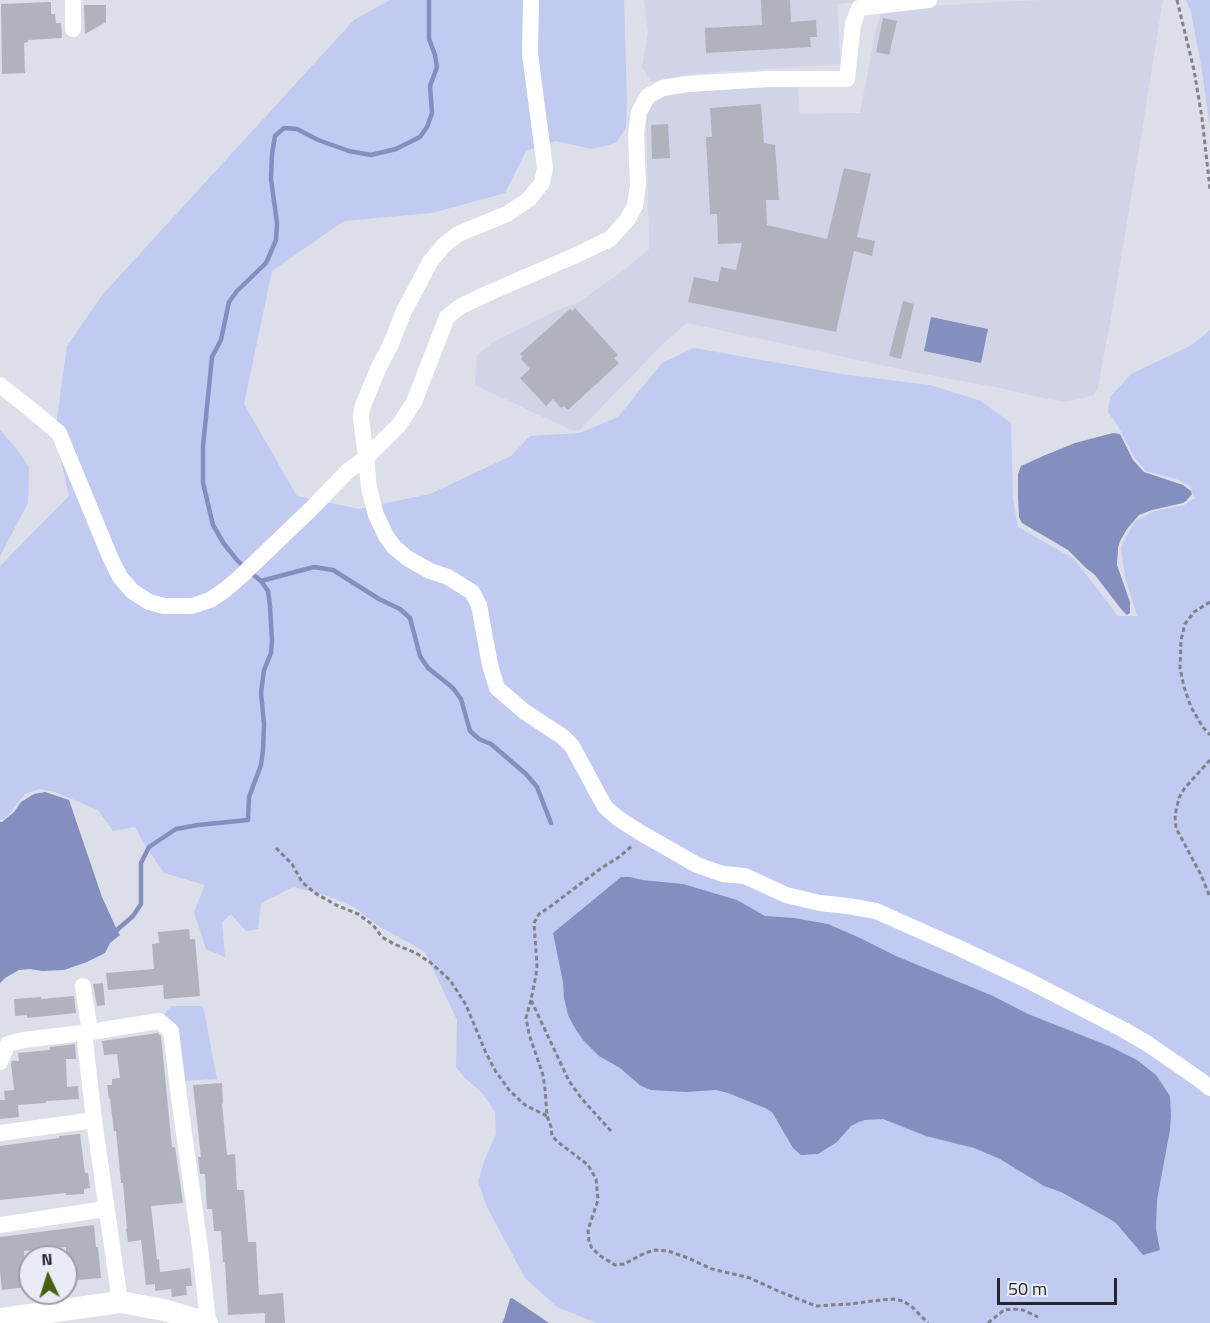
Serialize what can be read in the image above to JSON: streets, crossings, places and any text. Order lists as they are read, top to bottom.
{
  "scale_bar": "50 m",
  "north": "top"
}
